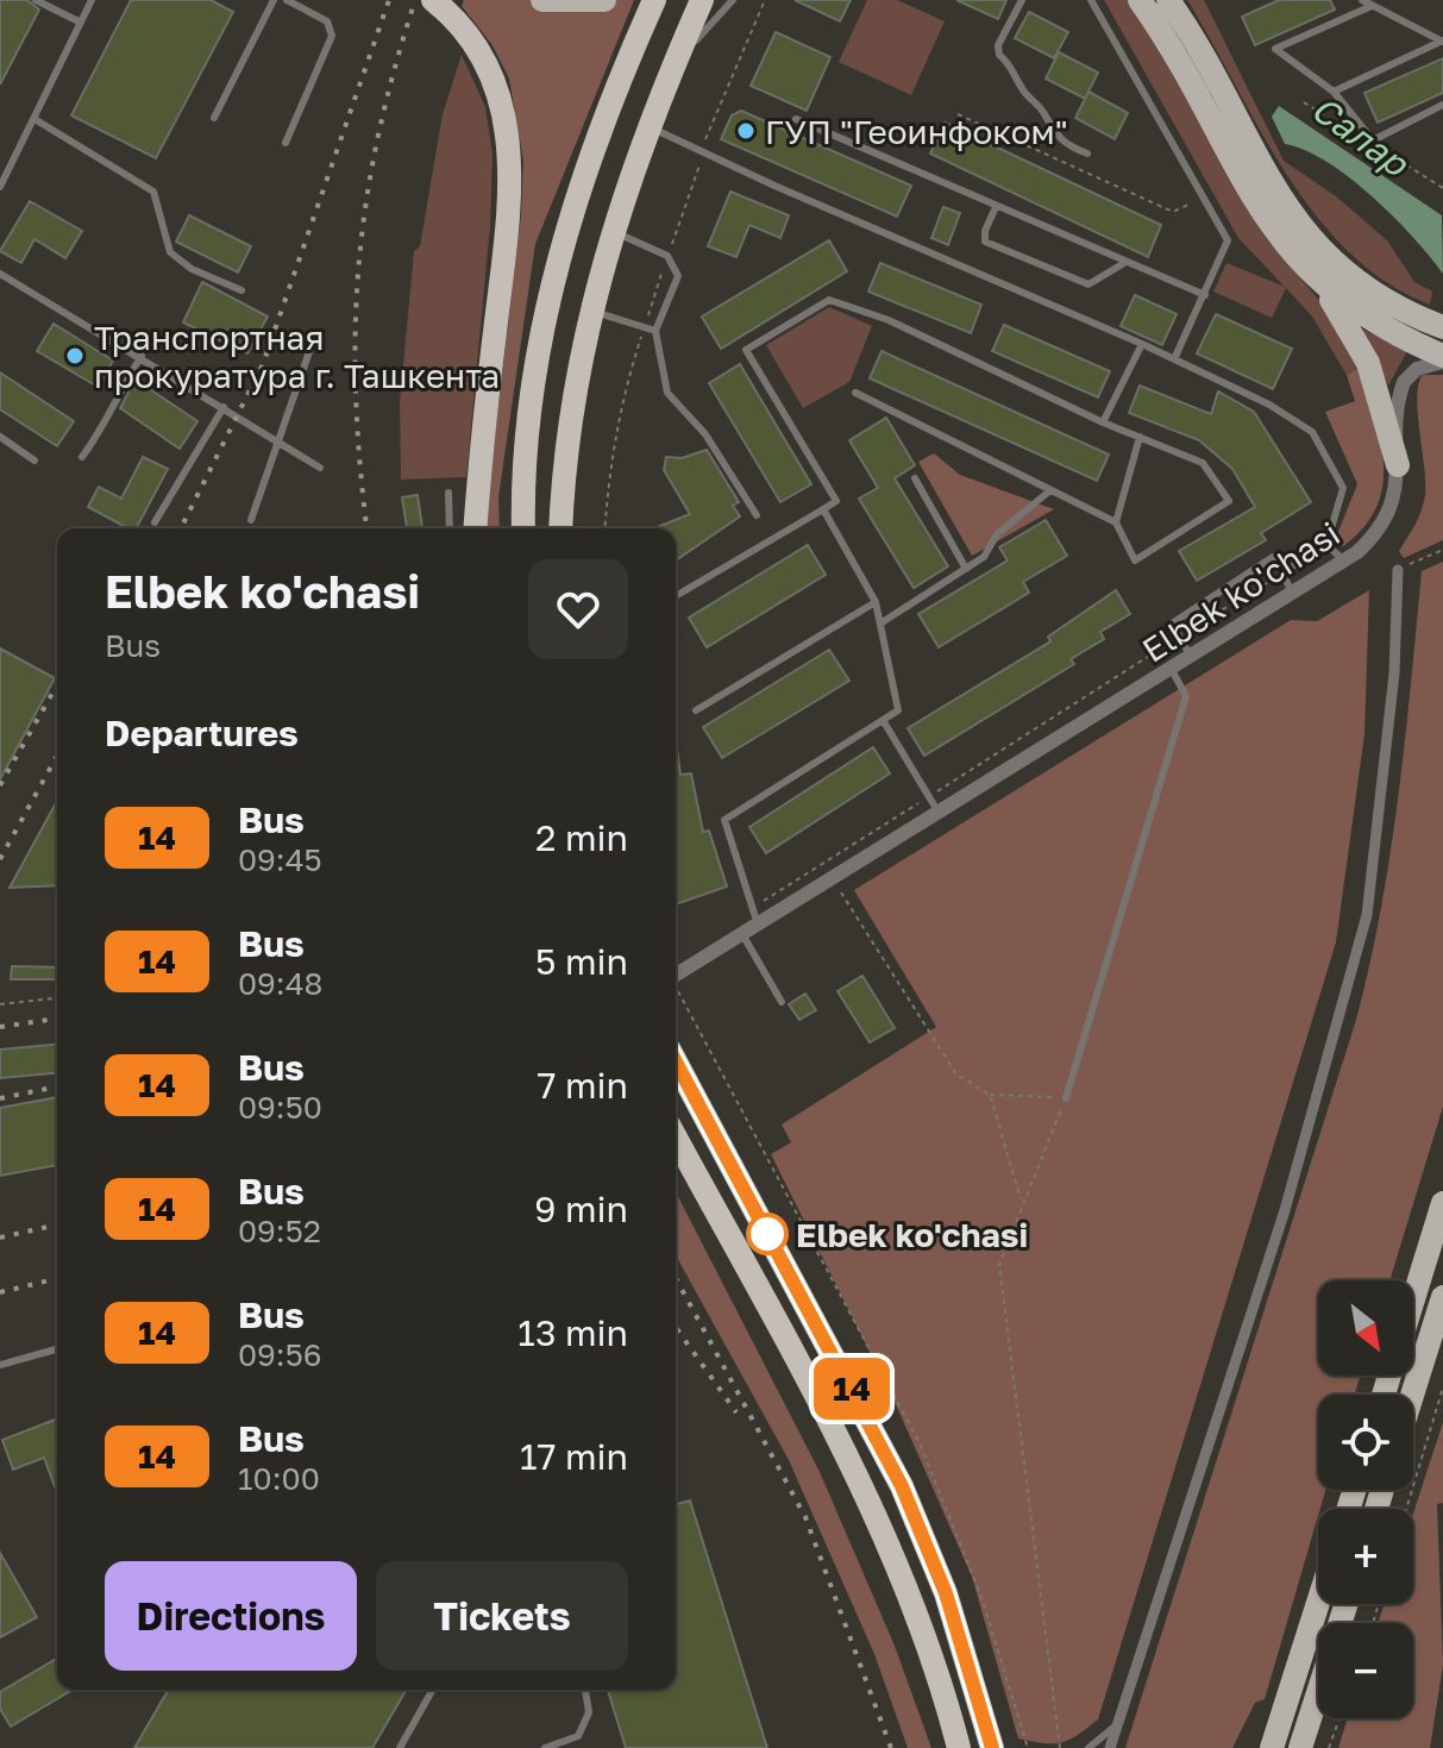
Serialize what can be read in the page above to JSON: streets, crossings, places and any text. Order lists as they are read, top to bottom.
{
  "streets": {
    "street": ["Elbek ko'chasi"]
  },
  "water": ["Салар"],
  "places": ["ГУП \"Геоинфоком\"", "Транспортная прокуратура г. Ташкента", "Elbek ko'chasi"],
  "lines": ["bus line 14"],
  "north": "bottom right",
  "page": {
    "on_map": "14",
    "heading": [
      ["Elbek ko'chasi", "Bus"],
      "Departures"
    ],
    "list": [
      {
        "mark": "14",
        "name": "Bus",
        "note": "09:45",
        "value": "2 min"
      },
      {
        "mark": "14",
        "name": "Bus",
        "note": "09:48",
        "value": "5 min"
      },
      {
        "mark": "14",
        "name": "Bus",
        "note": "09:50",
        "value": "7 min"
      },
      {
        "mark": "14",
        "name": "Bus",
        "note": "09:52",
        "value": "9 min"
      },
      {
        "mark": "14",
        "name": "Bus",
        "note": "09:56",
        "value": "13 min"
      },
      {
        "mark": "14",
        "name": "Bus",
        "note": "10:00",
        "value": "17 min"
      }
    ],
    "map_buttons": ["+", "−"],
    "buttons": ["Directions", "Tickets"]
  }
}
